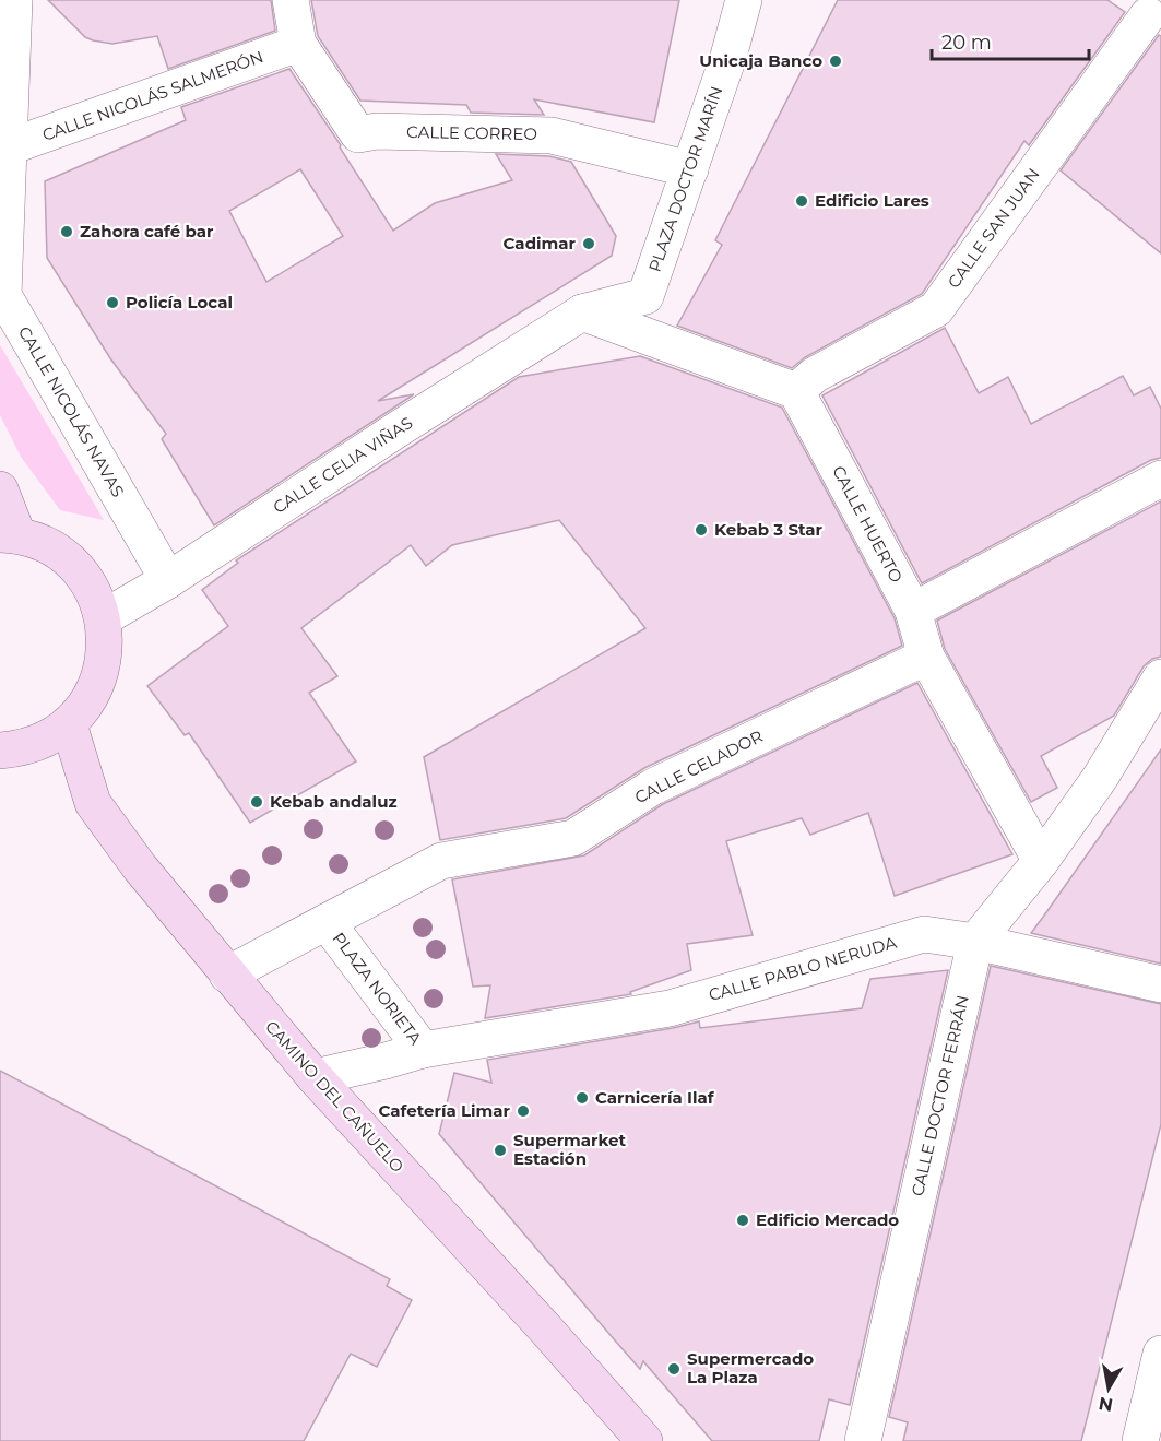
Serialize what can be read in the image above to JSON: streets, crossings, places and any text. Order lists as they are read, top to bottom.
{
  "streets": {
    "street": [
      "CALLE NICOLÁS SALMERÓN",
      "CALLE CORREO",
      "PLAZA DOCTOR MARÍN",
      "CALLE SAN JUAN",
      "CALLE NICOLÁS NAVAS",
      "CALLE CELIA VIÑAS",
      "CALLE HUERTO",
      "CALLE CELADOR",
      "CALLE PABLO NERUDA",
      "PLAZA NORIETA",
      "CALLE DOCTOR FERRÁN",
      "CAMINO DEL CAÑUELO"
    ]
  },
  "crossings": [
    ["CALLE NICOLÁS SALMERÓN", "CALLE CORREO"],
    ["CALLE NICOLÁS SALMERÓN", "CALLE NICOLÁS NAVAS"],
    ["CALLE CORREO", "PLAZA DOCTOR MARÍN"],
    ["PLAZA DOCTOR MARÍN", "CALLE CELIA VIÑAS"],
    ["CALLE SAN JUAN", "CALLE HUERTO"],
    ["CALLE NICOLÁS NAVAS", "CALLE CELIA VIÑAS"],
    ["CALLE HUERTO", "CALLE CELADOR"],
    ["CALLE CELADOR", "PLAZA NORIETA"],
    ["CALLE PABLO NERUDA", "PLAZA NORIETA"],
    ["CALLE PABLO NERUDA", "CALLE DOCTOR FERRÁN"],
    ["CALLE PABLO NERUDA", "CAMINO DEL CAÑUELO"],
    ["PLAZA NORIETA", "CAMINO DEL CAÑUELO"]
  ],
  "places": [
    "Unicaja Banco",
    "Edificio Lares",
    "Zahora café bar",
    "Cadimar",
    "Policía Local",
    "Kebab 3 Star",
    "Kebab andaluz",
    "Carnicería Ilaf",
    "Cafetería Limar",
    "Supermarket Estación",
    "Edificio Mercado",
    "Supermercado La Plaza"
  ],
  "scale_bar": "20 m",
  "north": "bottom"
}
